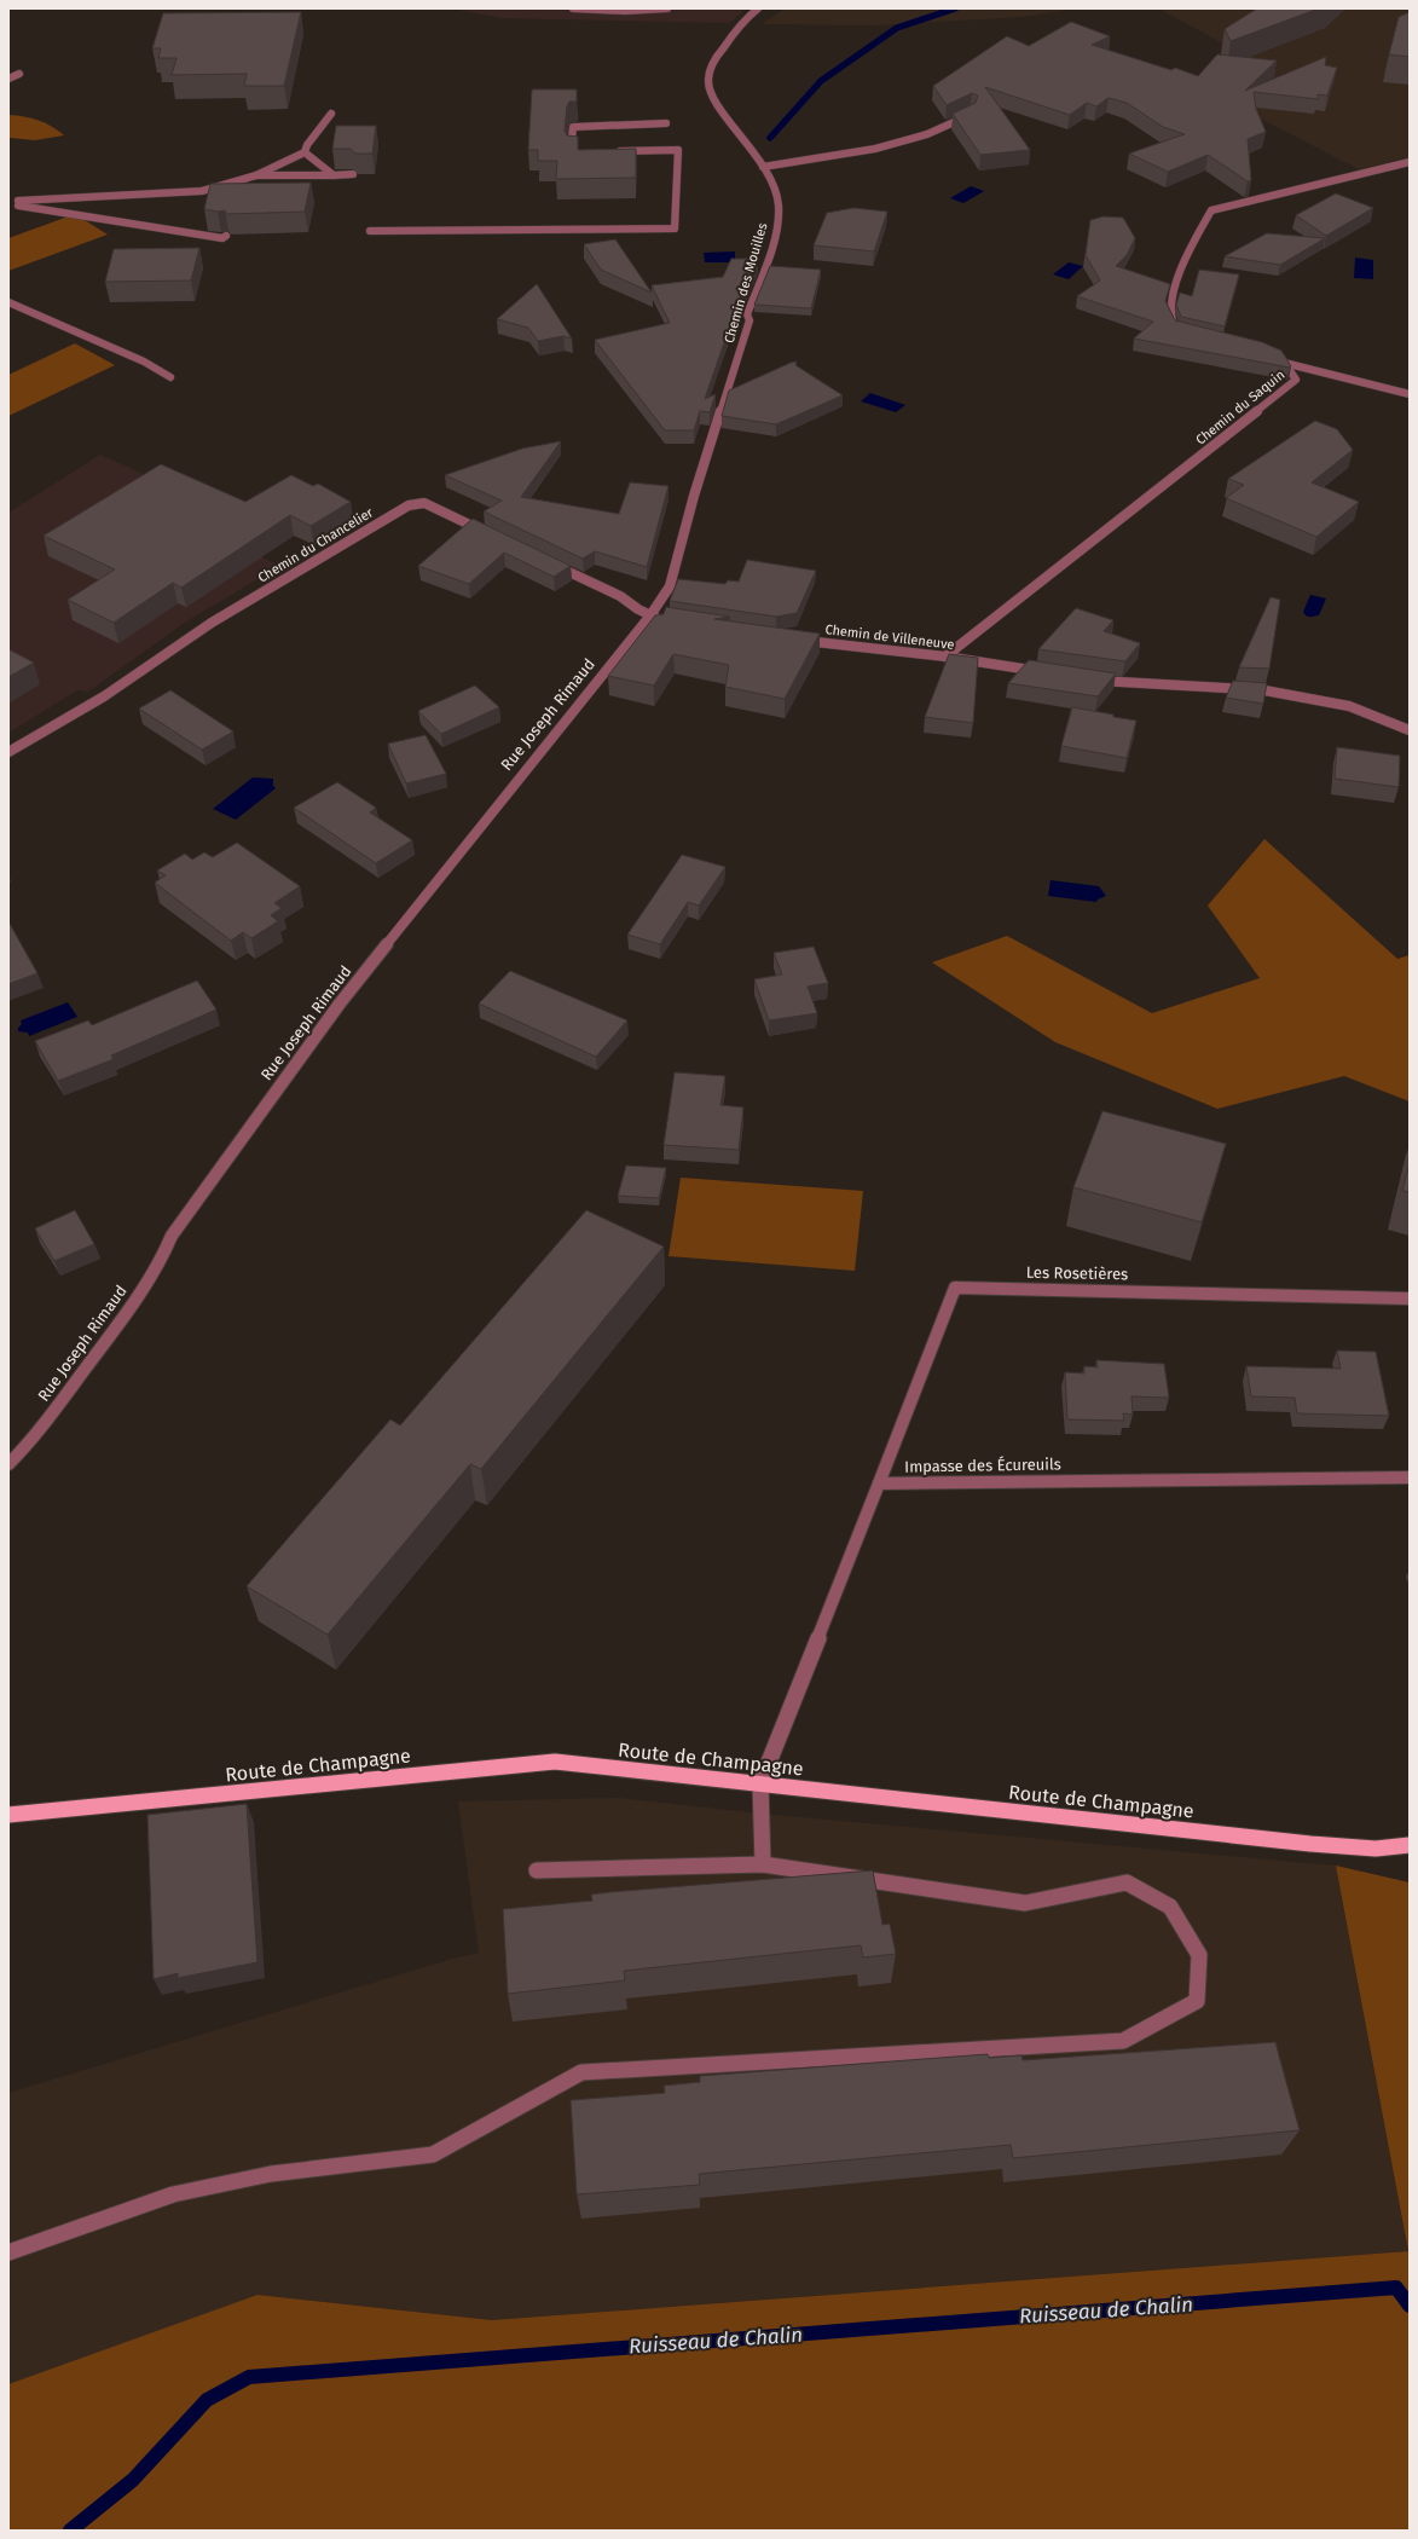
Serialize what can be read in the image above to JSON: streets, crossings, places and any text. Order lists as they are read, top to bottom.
{
  "streets": {
    "main road": ["Route de Champagne"],
    "street": [
      "Chemin des Mouilles",
      "Chemin du Saquin",
      "Chemin du Chancelier",
      "Chemin de Villeneuve",
      "Rue Joseph Rimaud",
      "Les Rosetières",
      "Impasse des Écureuils"
    ]
  },
  "crossings": [
    ["Chemin des Mouilles", "Rue Joseph Rimaud"],
    ["Chemin du Saquin", "Chemin de Villeneuve"],
    ["Les Rosetières", "Impasse des Écureuils"]
  ],
  "water": ["Ruisseau de Chalin"]
}
